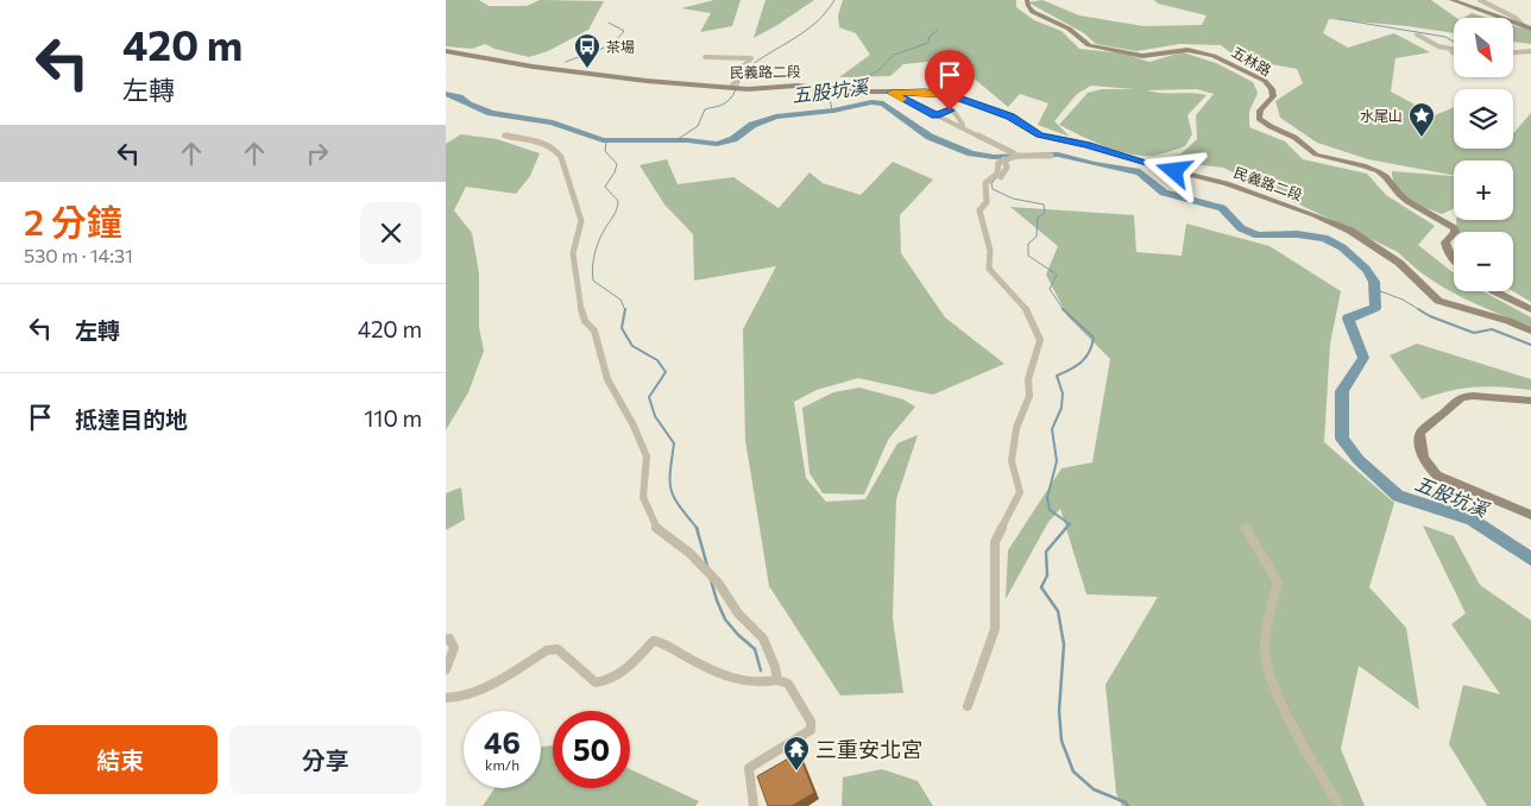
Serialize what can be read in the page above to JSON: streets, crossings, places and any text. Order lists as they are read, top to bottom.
{
  "streets": {
    "main road": ["五林路", "民義路二段"]
  },
  "water": ["五股坑溪"],
  "places": {
    "bus stop": ["茶場"],
    "place": ["水尾山"],
    "temple": ["三重安北宮"]
  },
  "north": "bottom right",
  "page": {
    "turn": ["420 m", "左轉"],
    "map_buttons": ["+", "−"],
    "heading": ["2 分鐘", "530 m · 14:31"],
    "list": [
      {
        "name": "左轉",
        "value": "420 m"
      },
      {
        "name": "抵達目的地",
        "value": "110 m"
      }
    ],
    "speed": "46 km/h",
    "limit": "50",
    "buttons": ["結束", "分享"]
  }
}
